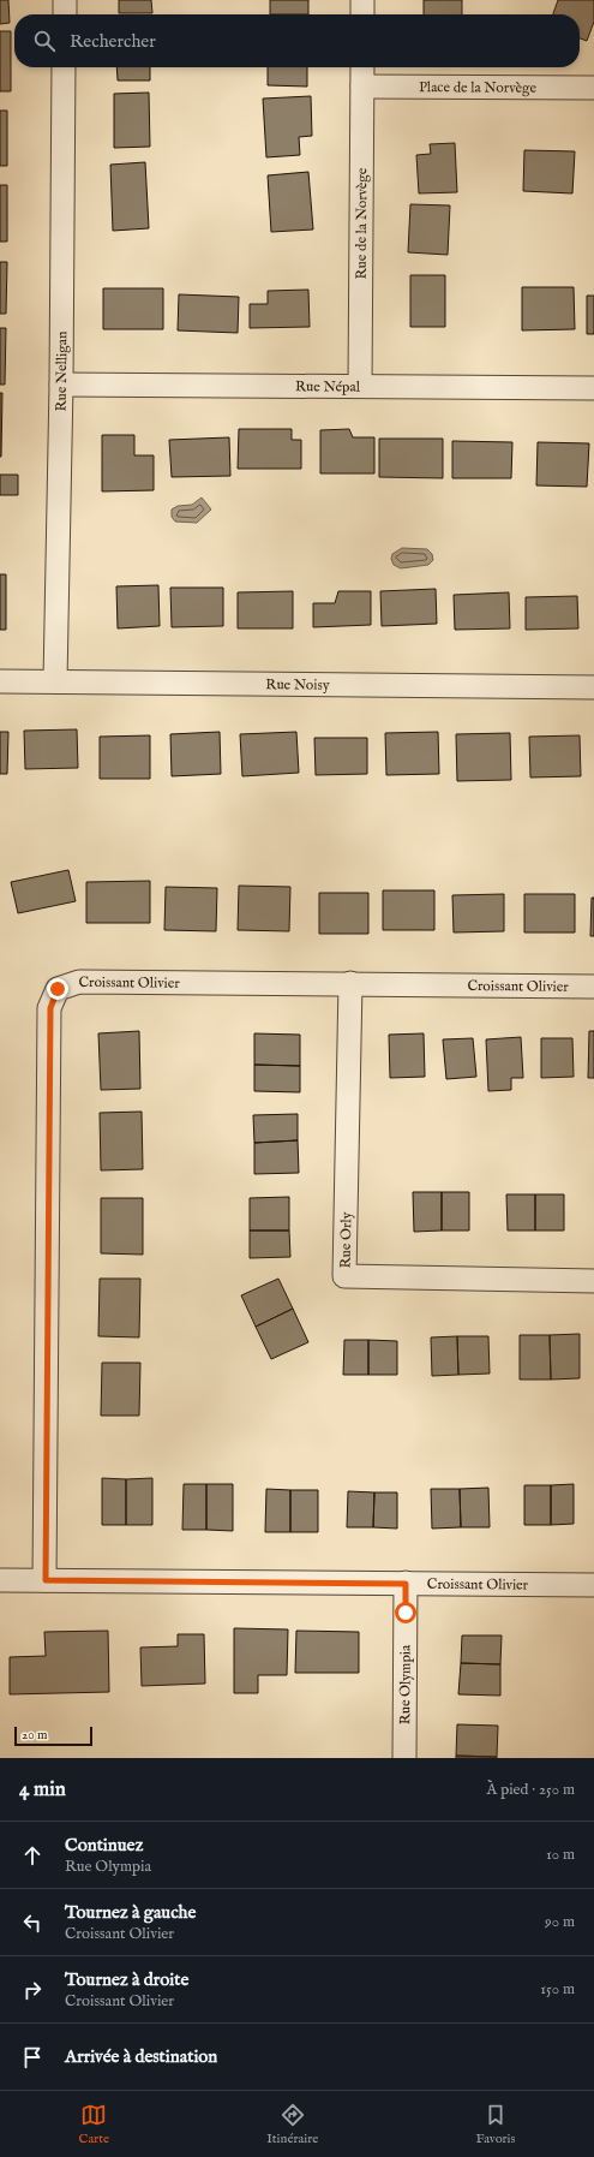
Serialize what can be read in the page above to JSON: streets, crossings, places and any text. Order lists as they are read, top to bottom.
{
  "streets": {
    "street": [
      "Place de la Norvège",
      "Rue de la Norvège",
      "Rue Nelligan",
      "Rue Népal",
      "Rue Noisy",
      "Croissant Olivier",
      "Rue Orly",
      "Rue Olympia"
    ]
  },
  "crossings": [
    ["Place de la Norvège", "Rue de la Norvège"],
    ["Rue de la Norvège", "Rue Népal"],
    ["Rue Nelligan", "Rue Népal"],
    ["Rue Nelligan", "Rue Noisy"],
    ["Croissant Olivier", "Rue Orly"],
    ["Croissant Olivier", "Rue Olympia"]
  ],
  "scale_bar": "20 m",
  "page": {
    "search": "Rechercher",
    "scale": "20 m",
    "heading": ["4 min", "À pied · 250 m"],
    "list": [
      ["Continuez", "Rue Olympia", "10 m"],
      ["Tournez à gauche", "Croissant Olivier", "90 m"],
      ["Tournez à droite", "Croissant Olivier", "150 m"],
      "Arrivée à destination"
    ],
    "nav": ["Carte", "Itinéraire", "Favoris"]
  }
}
